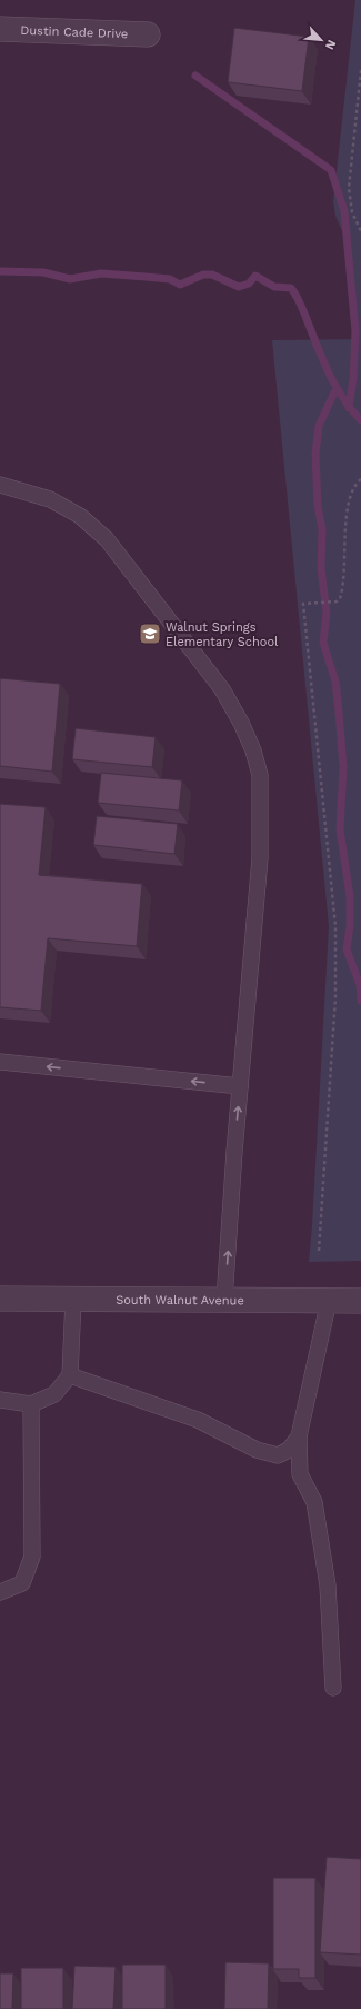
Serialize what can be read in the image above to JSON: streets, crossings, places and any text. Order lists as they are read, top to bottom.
{
  "streets": {
    "street": ["Dustin Cade Drive", "South Walnut Avenue"]
  },
  "places": {
    "school or university": ["Walnut Springs Elementary School"]
  },
  "north": "bottom right"
}
